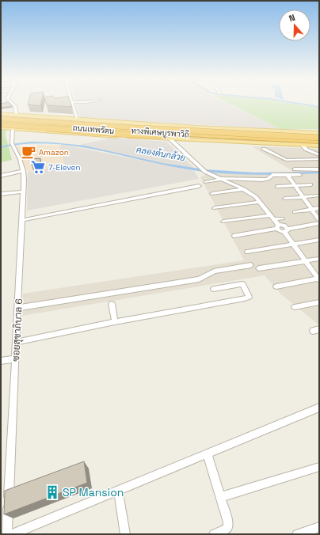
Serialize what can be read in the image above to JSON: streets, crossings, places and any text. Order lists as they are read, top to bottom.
{
  "streets": {
    "highway": ["ถนนเทพรัตน", "ทางพิเศษบูรพาวิถี"],
    "street": ["ซอยสุขาภิบาล 6"]
  },
  "crossings": [
    ["ถนนเทพรัตน", "ทางพิเศษบูรพาวิถี"],
    ["ถนนเทพรัตน", "ซอยสุขาภิบาล 6"]
  ],
  "water": ["คลองต้นกล้วย"],
  "places": {
    "cafe": ["Amazon"],
    "supermarket": ["7-Eleven"],
    "building": ["SP Mansion"]
  },
  "north": "top"
}
